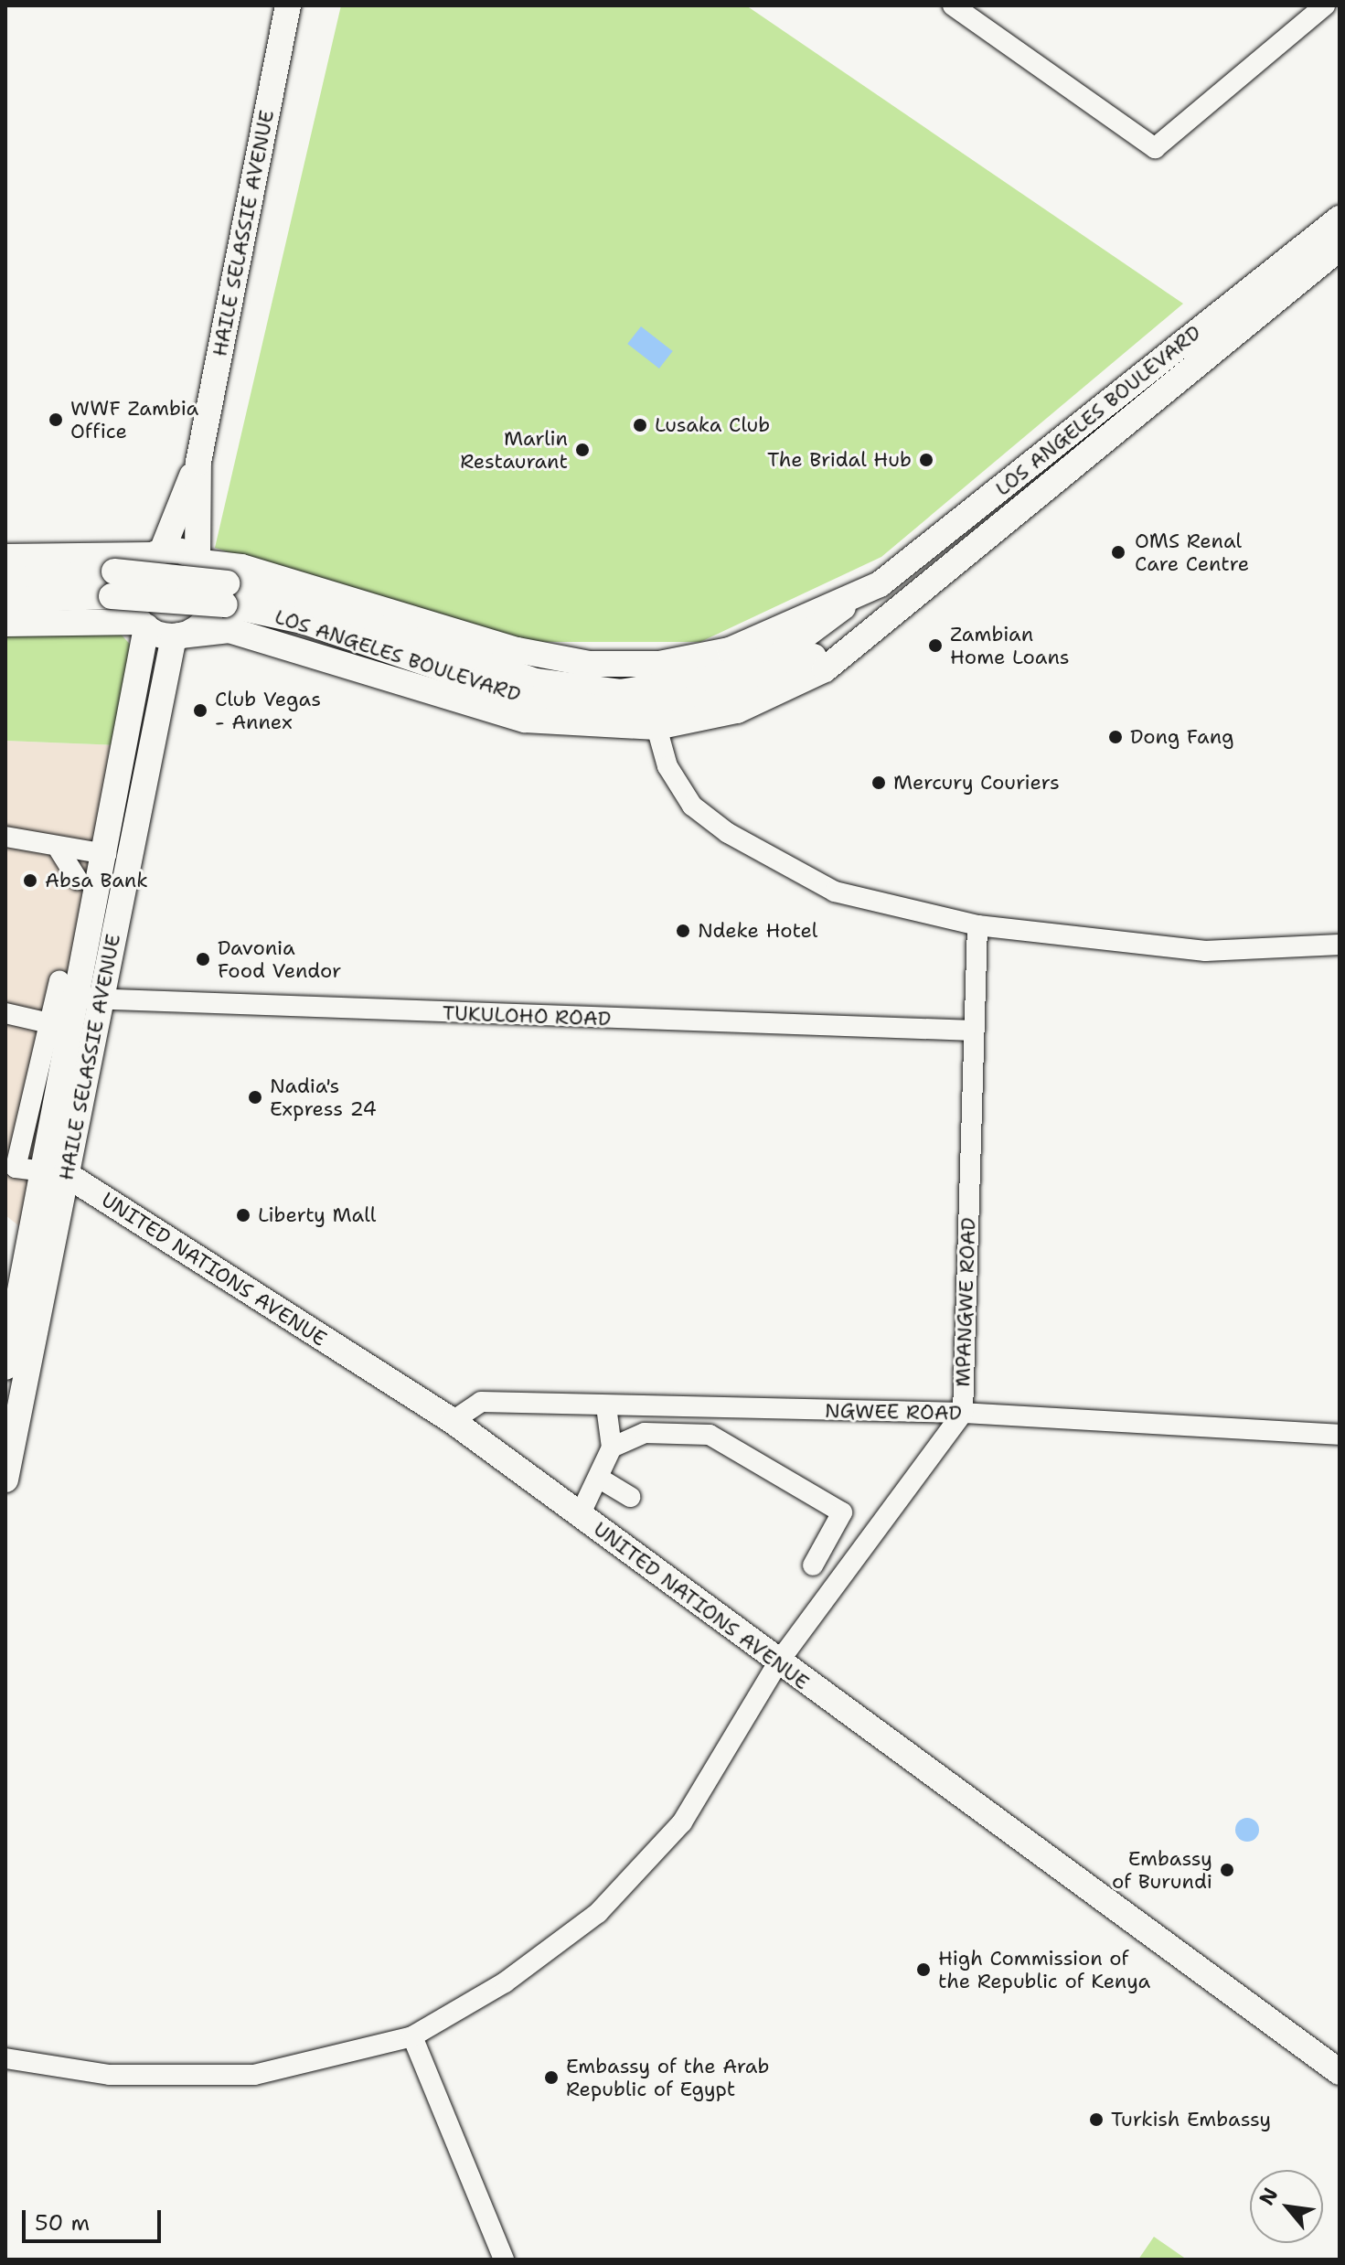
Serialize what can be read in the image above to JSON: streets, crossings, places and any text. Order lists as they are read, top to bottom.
{
  "streets": {
    "main road": ["HAILE SELASSIE AVENUE", "LOS ANGELES BOULEVARD", "UNITED NATIONS AVENUE"],
    "street": ["TUKULOHO ROAD", "MPANGWE ROAD", "NGWEE ROAD"]
  },
  "crossings": [
    ["HAILE SELASSIE AVENUE", "LOS ANGELES BOULEVARD"],
    ["HAILE SELASSIE AVENUE", "TUKULOHO ROAD"],
    ["HAILE SELASSIE AVENUE", "UNITED NATIONS AVENUE"],
    ["TUKULOHO ROAD", "MPANGWE ROAD"],
    ["UNITED NATIONS AVENUE", "MPANGWE ROAD"],
    ["UNITED NATIONS AVENUE", "NGWEE ROAD"],
    ["MPANGWE ROAD", "NGWEE ROAD"]
  ],
  "places": [
    "WWF Zambia Office",
    "Lusaka Club",
    "Marlin Restaurant",
    "The Bridal Hub",
    "OMS Renal Care Centre",
    "Zambian Home Loans",
    "Club Vegas - Annex",
    "Dong Fang",
    "Mercury Couriers",
    "Absa Bank",
    "Ndeke Hotel",
    "Davonia Food Vendor",
    "Nadia's Express 24",
    "Liberty Mall",
    "Embassy of Burundi",
    "High Commission of the Republic of Kenya",
    "Embassy of the Arab Republic of Egypt",
    "Turkish Embassy"
  ],
  "scale_bar": "50 m",
  "north": "top left"
}
